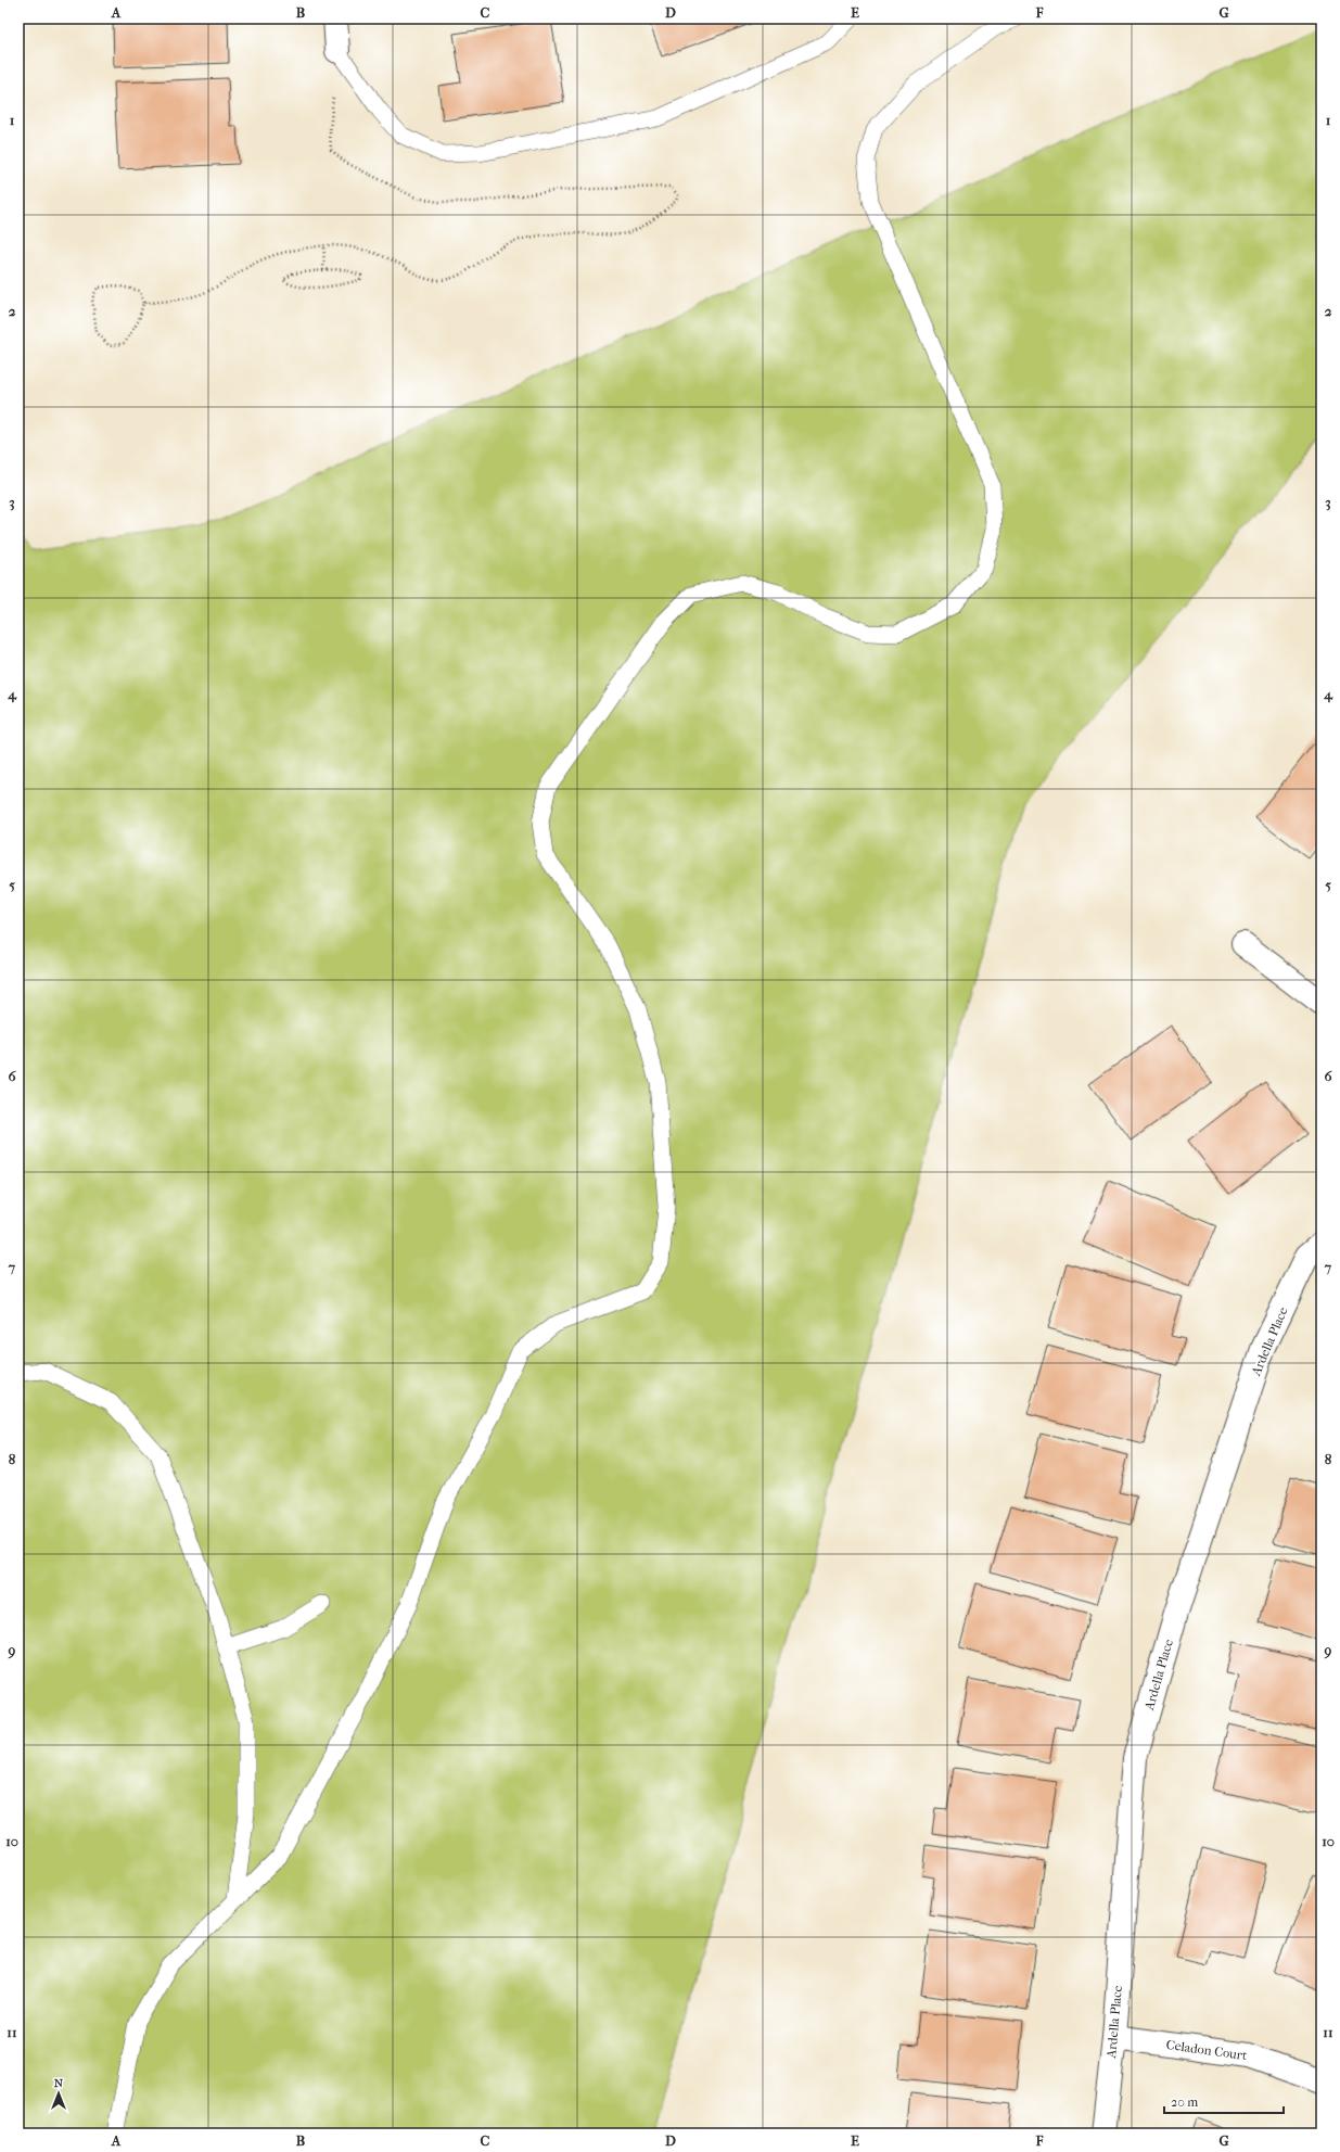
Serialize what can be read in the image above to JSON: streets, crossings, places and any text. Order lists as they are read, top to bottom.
{
  "streets": {
    "street": ["Ardella Place", "Celadon Court"]
  },
  "crossings": [
    ["Ardella Place", "Celadon Court"]
  ],
  "scale_bar": "20 m",
  "north": "top",
  "grid": {
    "columns": [
      "A",
      "B",
      "C",
      "D",
      "E",
      "F",
      "G"
    ],
    "rows": [
      "1",
      "2",
      "3",
      "4",
      "5",
      "6",
      "7",
      "8",
      "9",
      "10",
      "11"
    ]
  }
}
